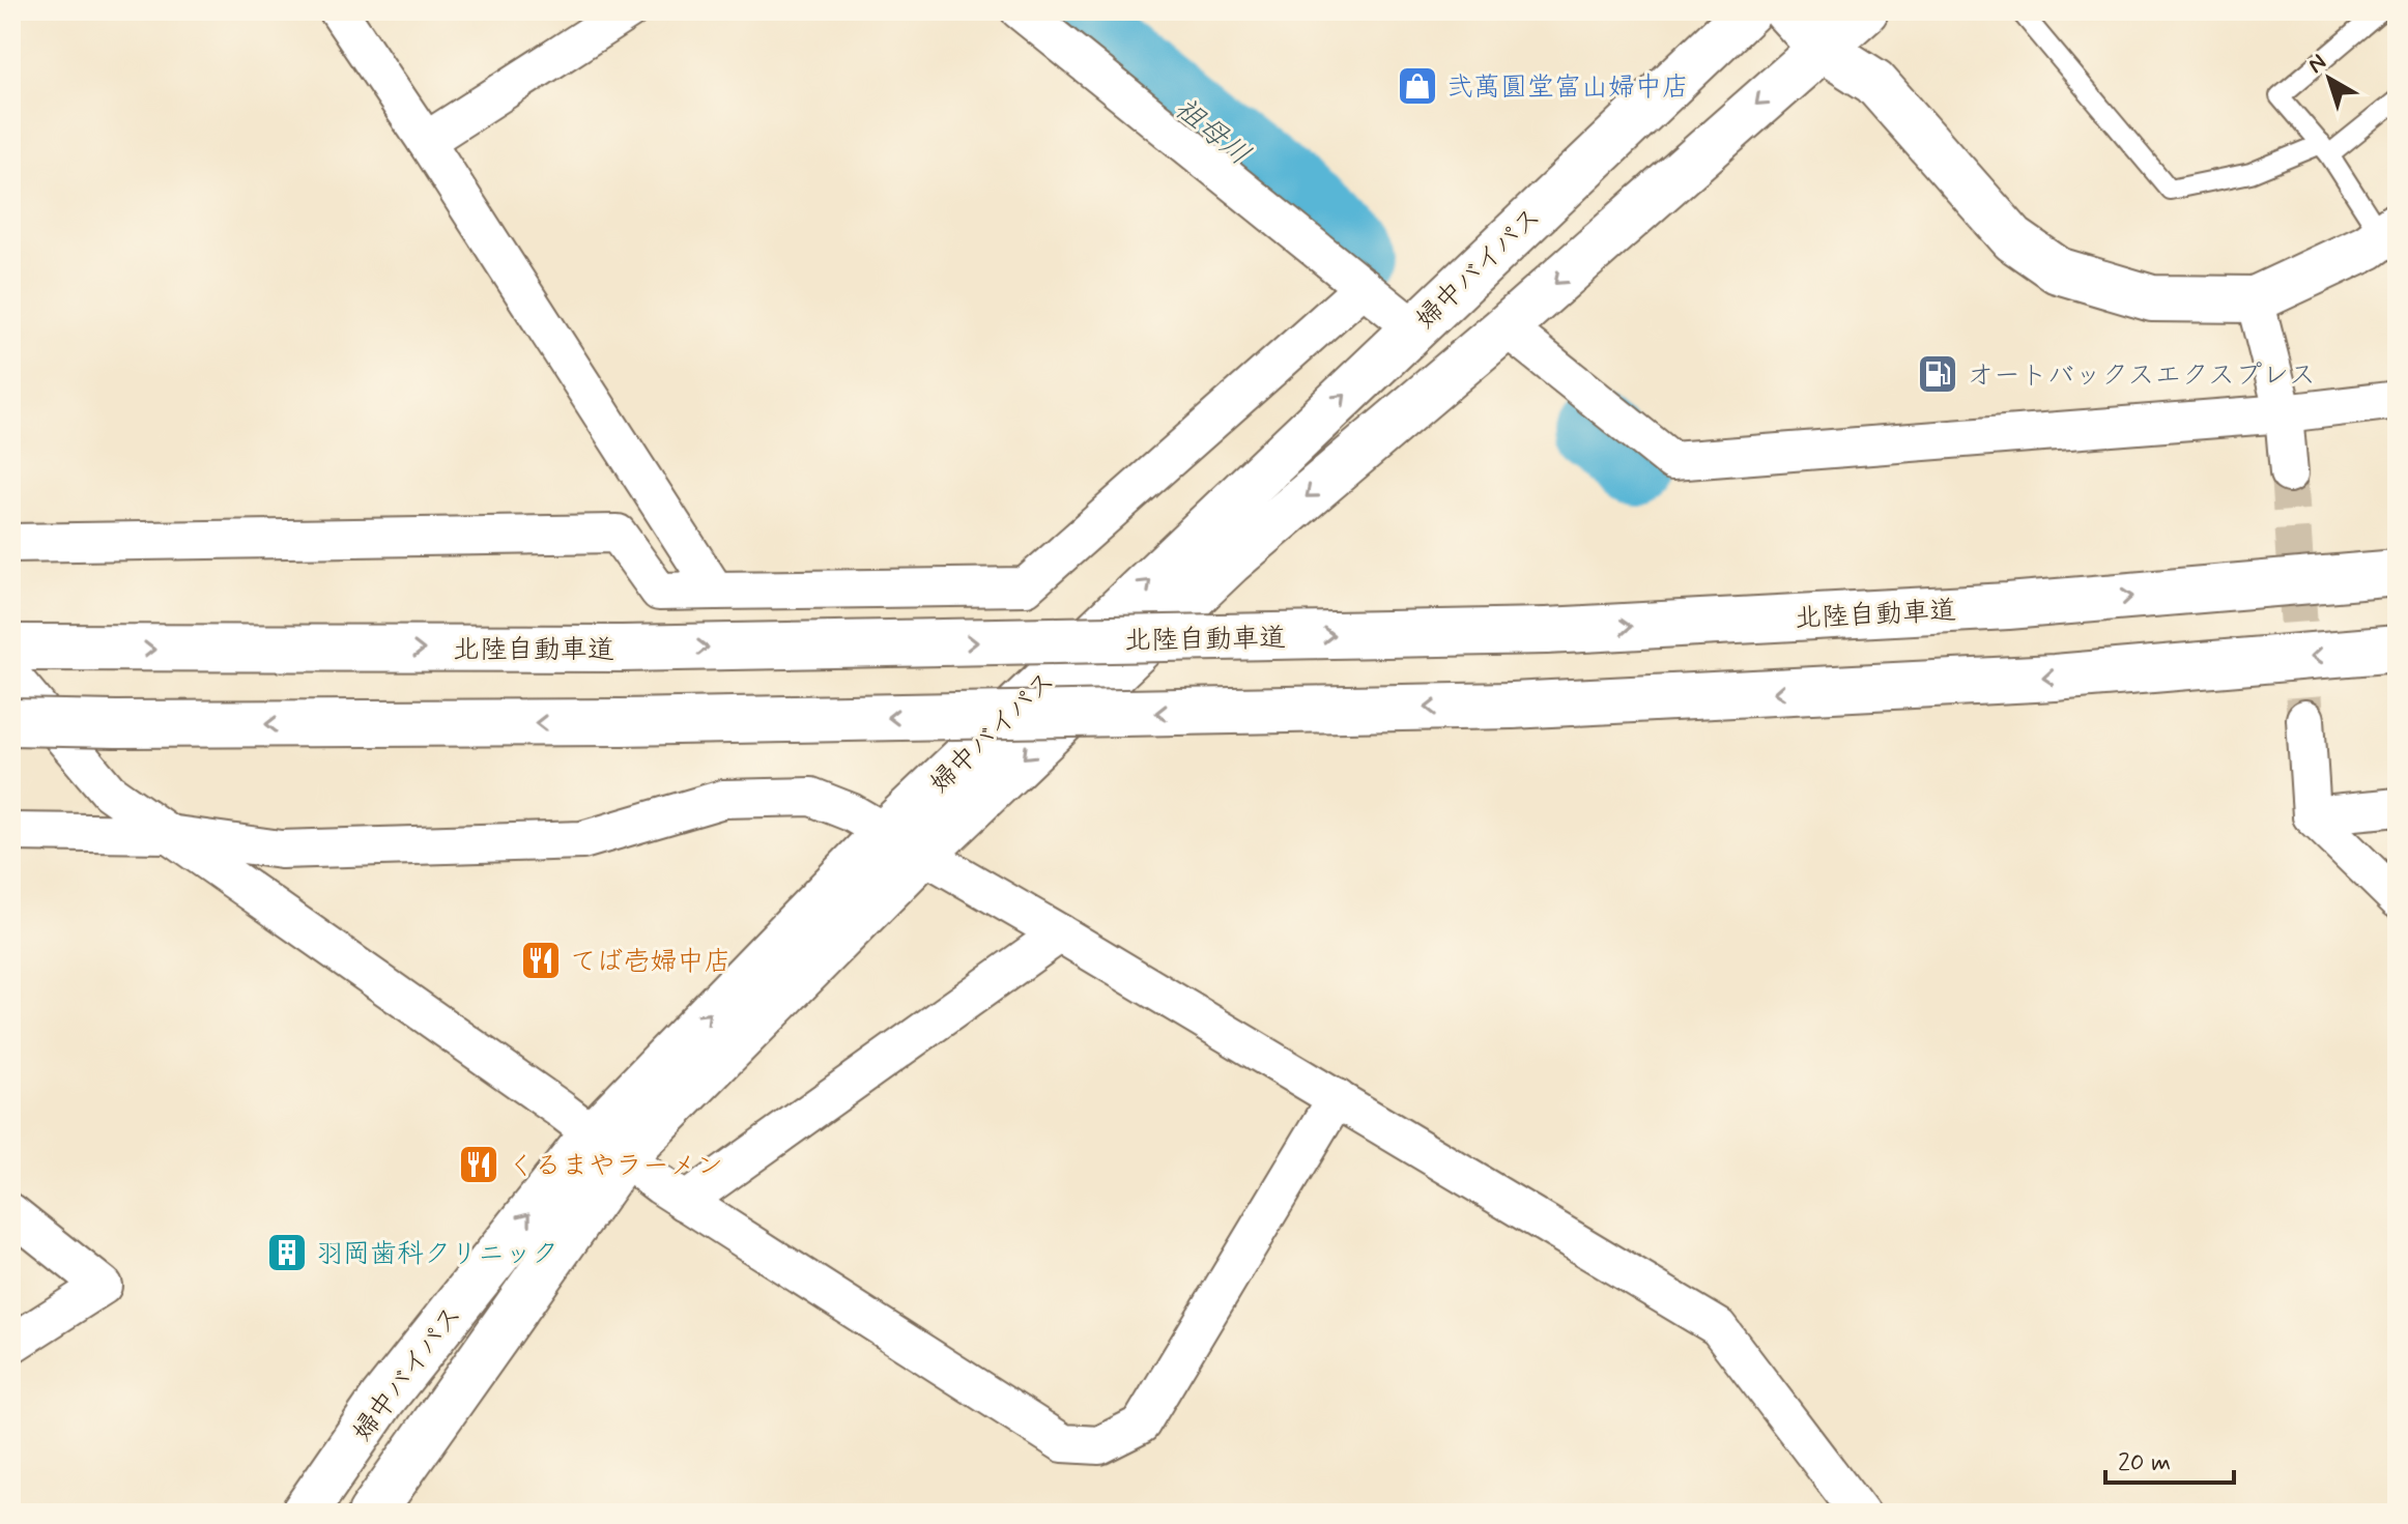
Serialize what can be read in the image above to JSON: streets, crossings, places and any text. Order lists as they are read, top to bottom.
{
  "streets": {
    "highway": ["婦中バイパス", "北陸自動車道"]
  },
  "water": ["祖母川"],
  "places": {
    "shop": ["弐萬圓堂富山婦中店"],
    "fuel station": ["オートバックスエクスプレス"],
    "restaurant": ["てば壱婦中店", "くるまやラーメン"],
    "building": ["羽岡歯科クリニック"]
  },
  "scale_bar": "20 m",
  "north": "top left"
}
